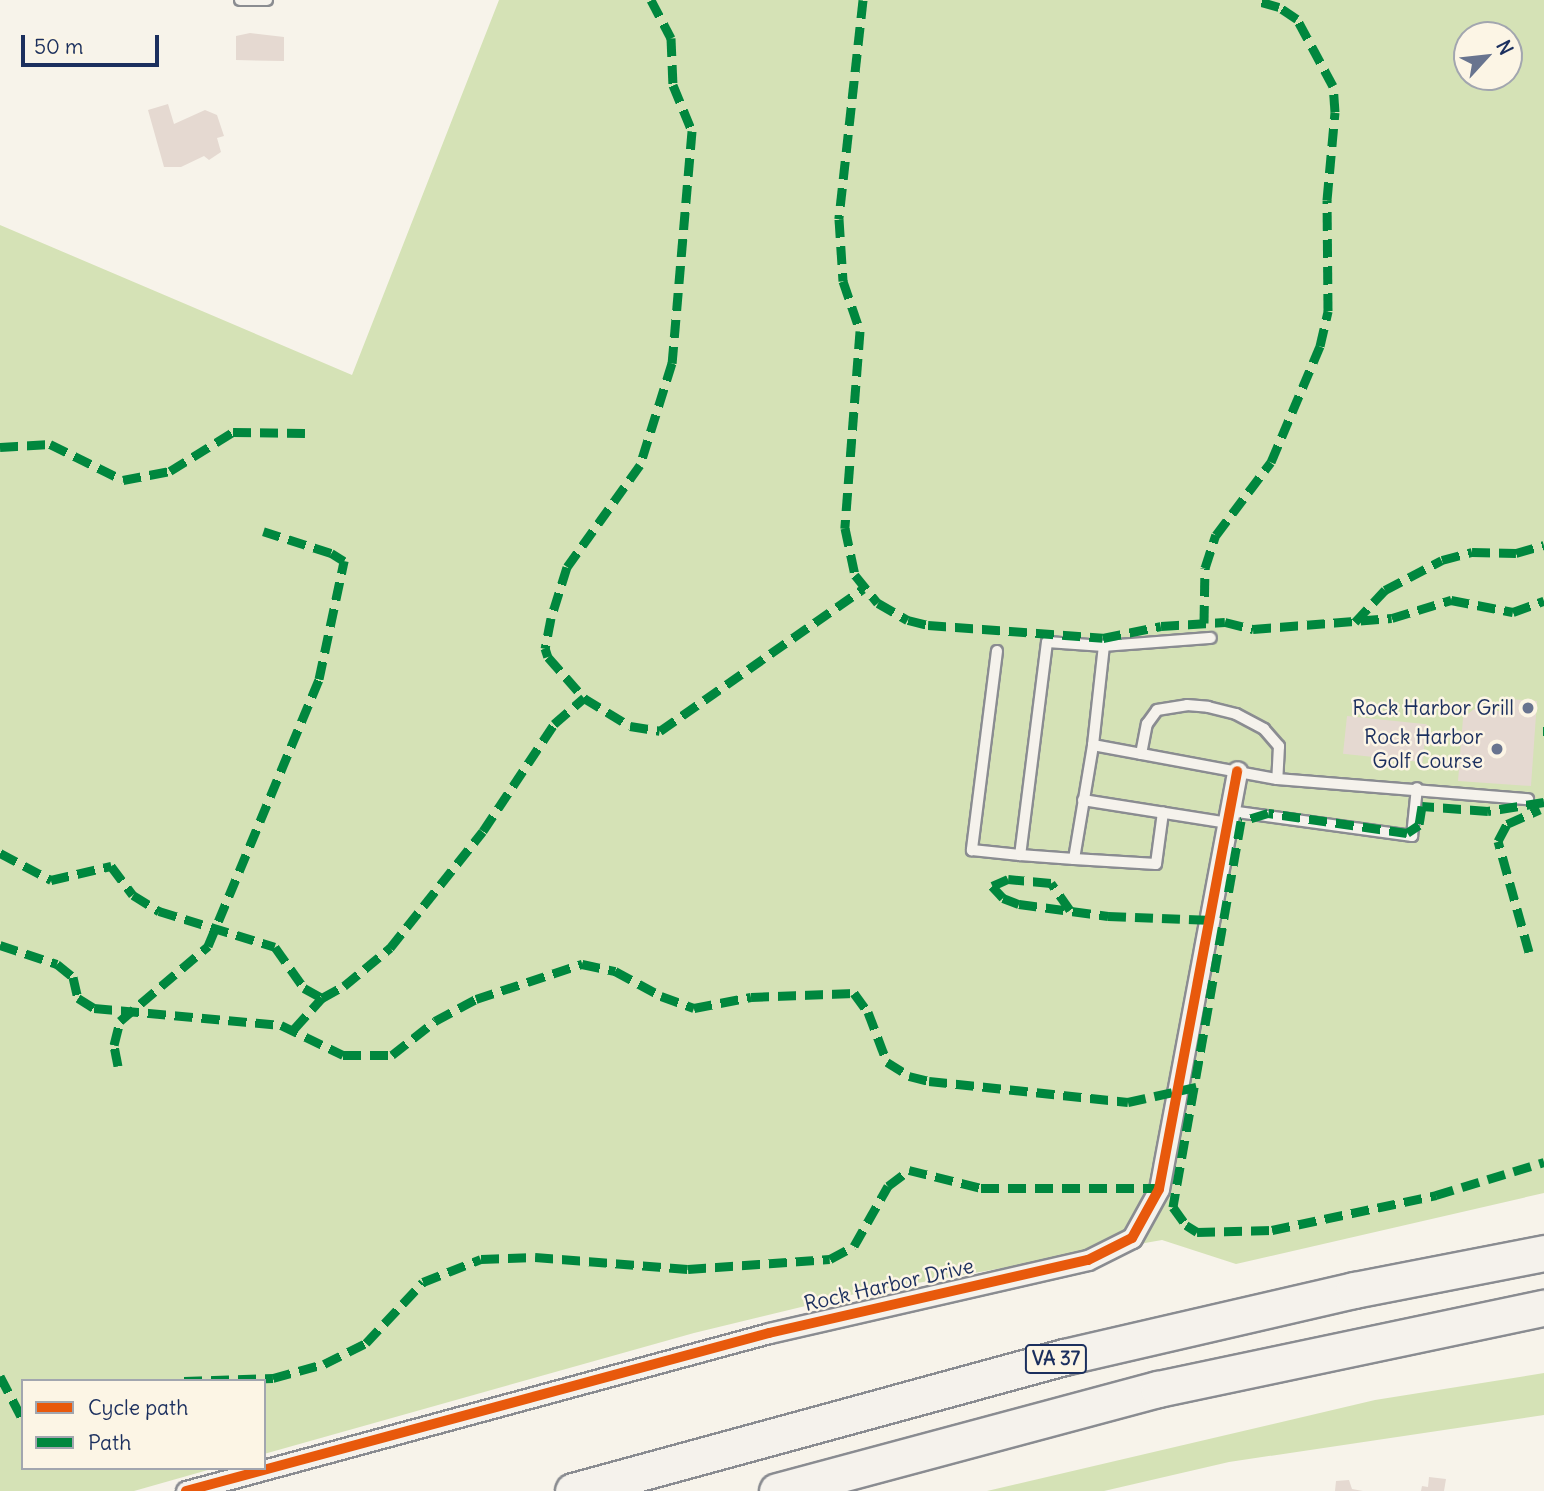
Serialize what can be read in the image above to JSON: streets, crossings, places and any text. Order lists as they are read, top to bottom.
{
  "streets": {
    "highway": ["VA 37"],
    "street": ["Rock Harbor Drive"]
  },
  "places": ["Rock Harbor Grill", "Rock Harbor Golf Course"],
  "legend": ["Cycle path", "Path"],
  "scale_bar": "50 m",
  "north": "top right"
}
